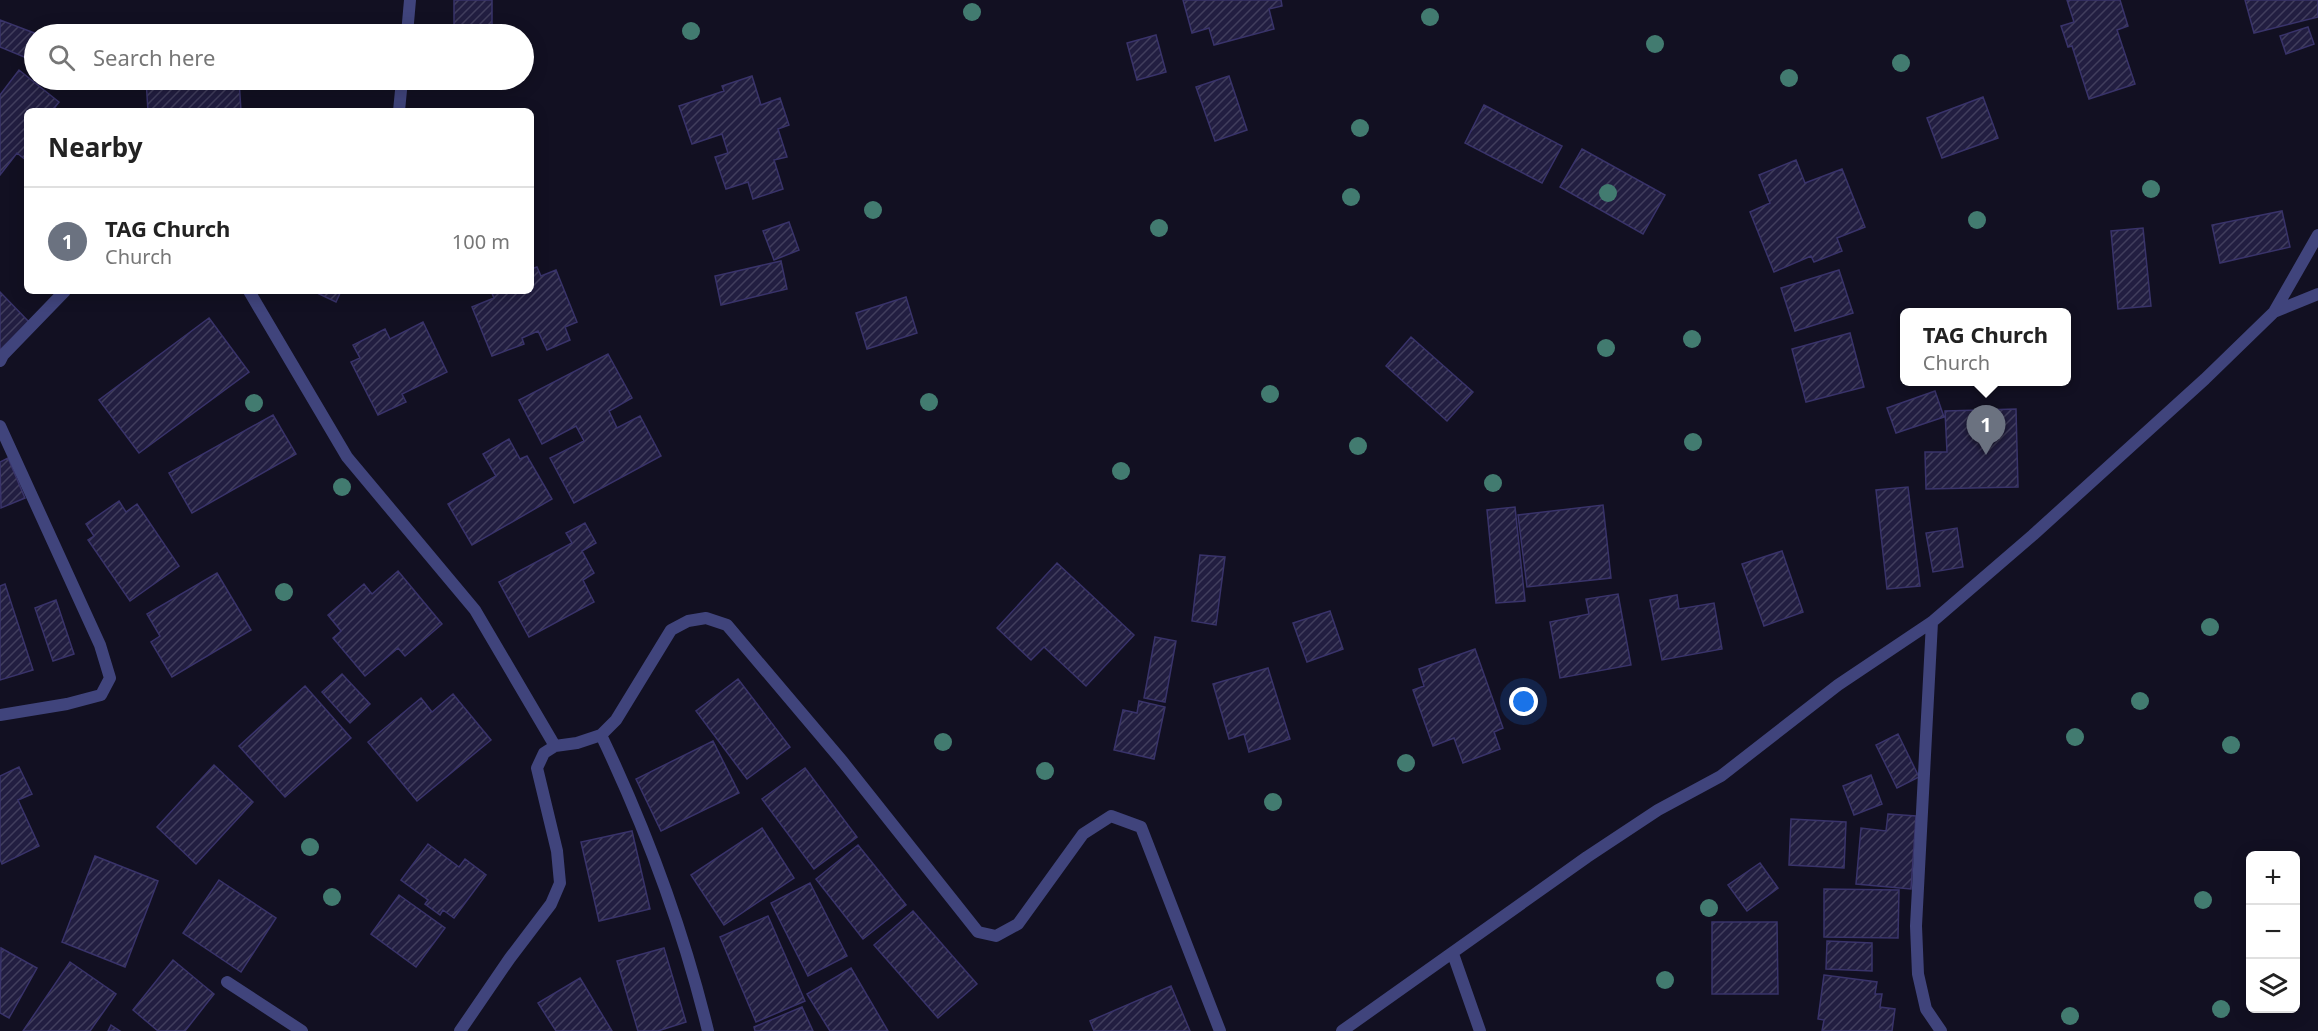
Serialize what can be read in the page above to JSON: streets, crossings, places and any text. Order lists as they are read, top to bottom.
{
  "page": {
    "search": "Search here",
    "heading": "Nearby",
    "list": [
      {
        "mark": "1",
        "name": "TAG Church",
        "note": "Church",
        "value": "100 m"
      }
    ],
    "popup": ["TAG Church", "Church"],
    "pins": "1",
    "map_buttons": ["+", "−"]
  }
}
